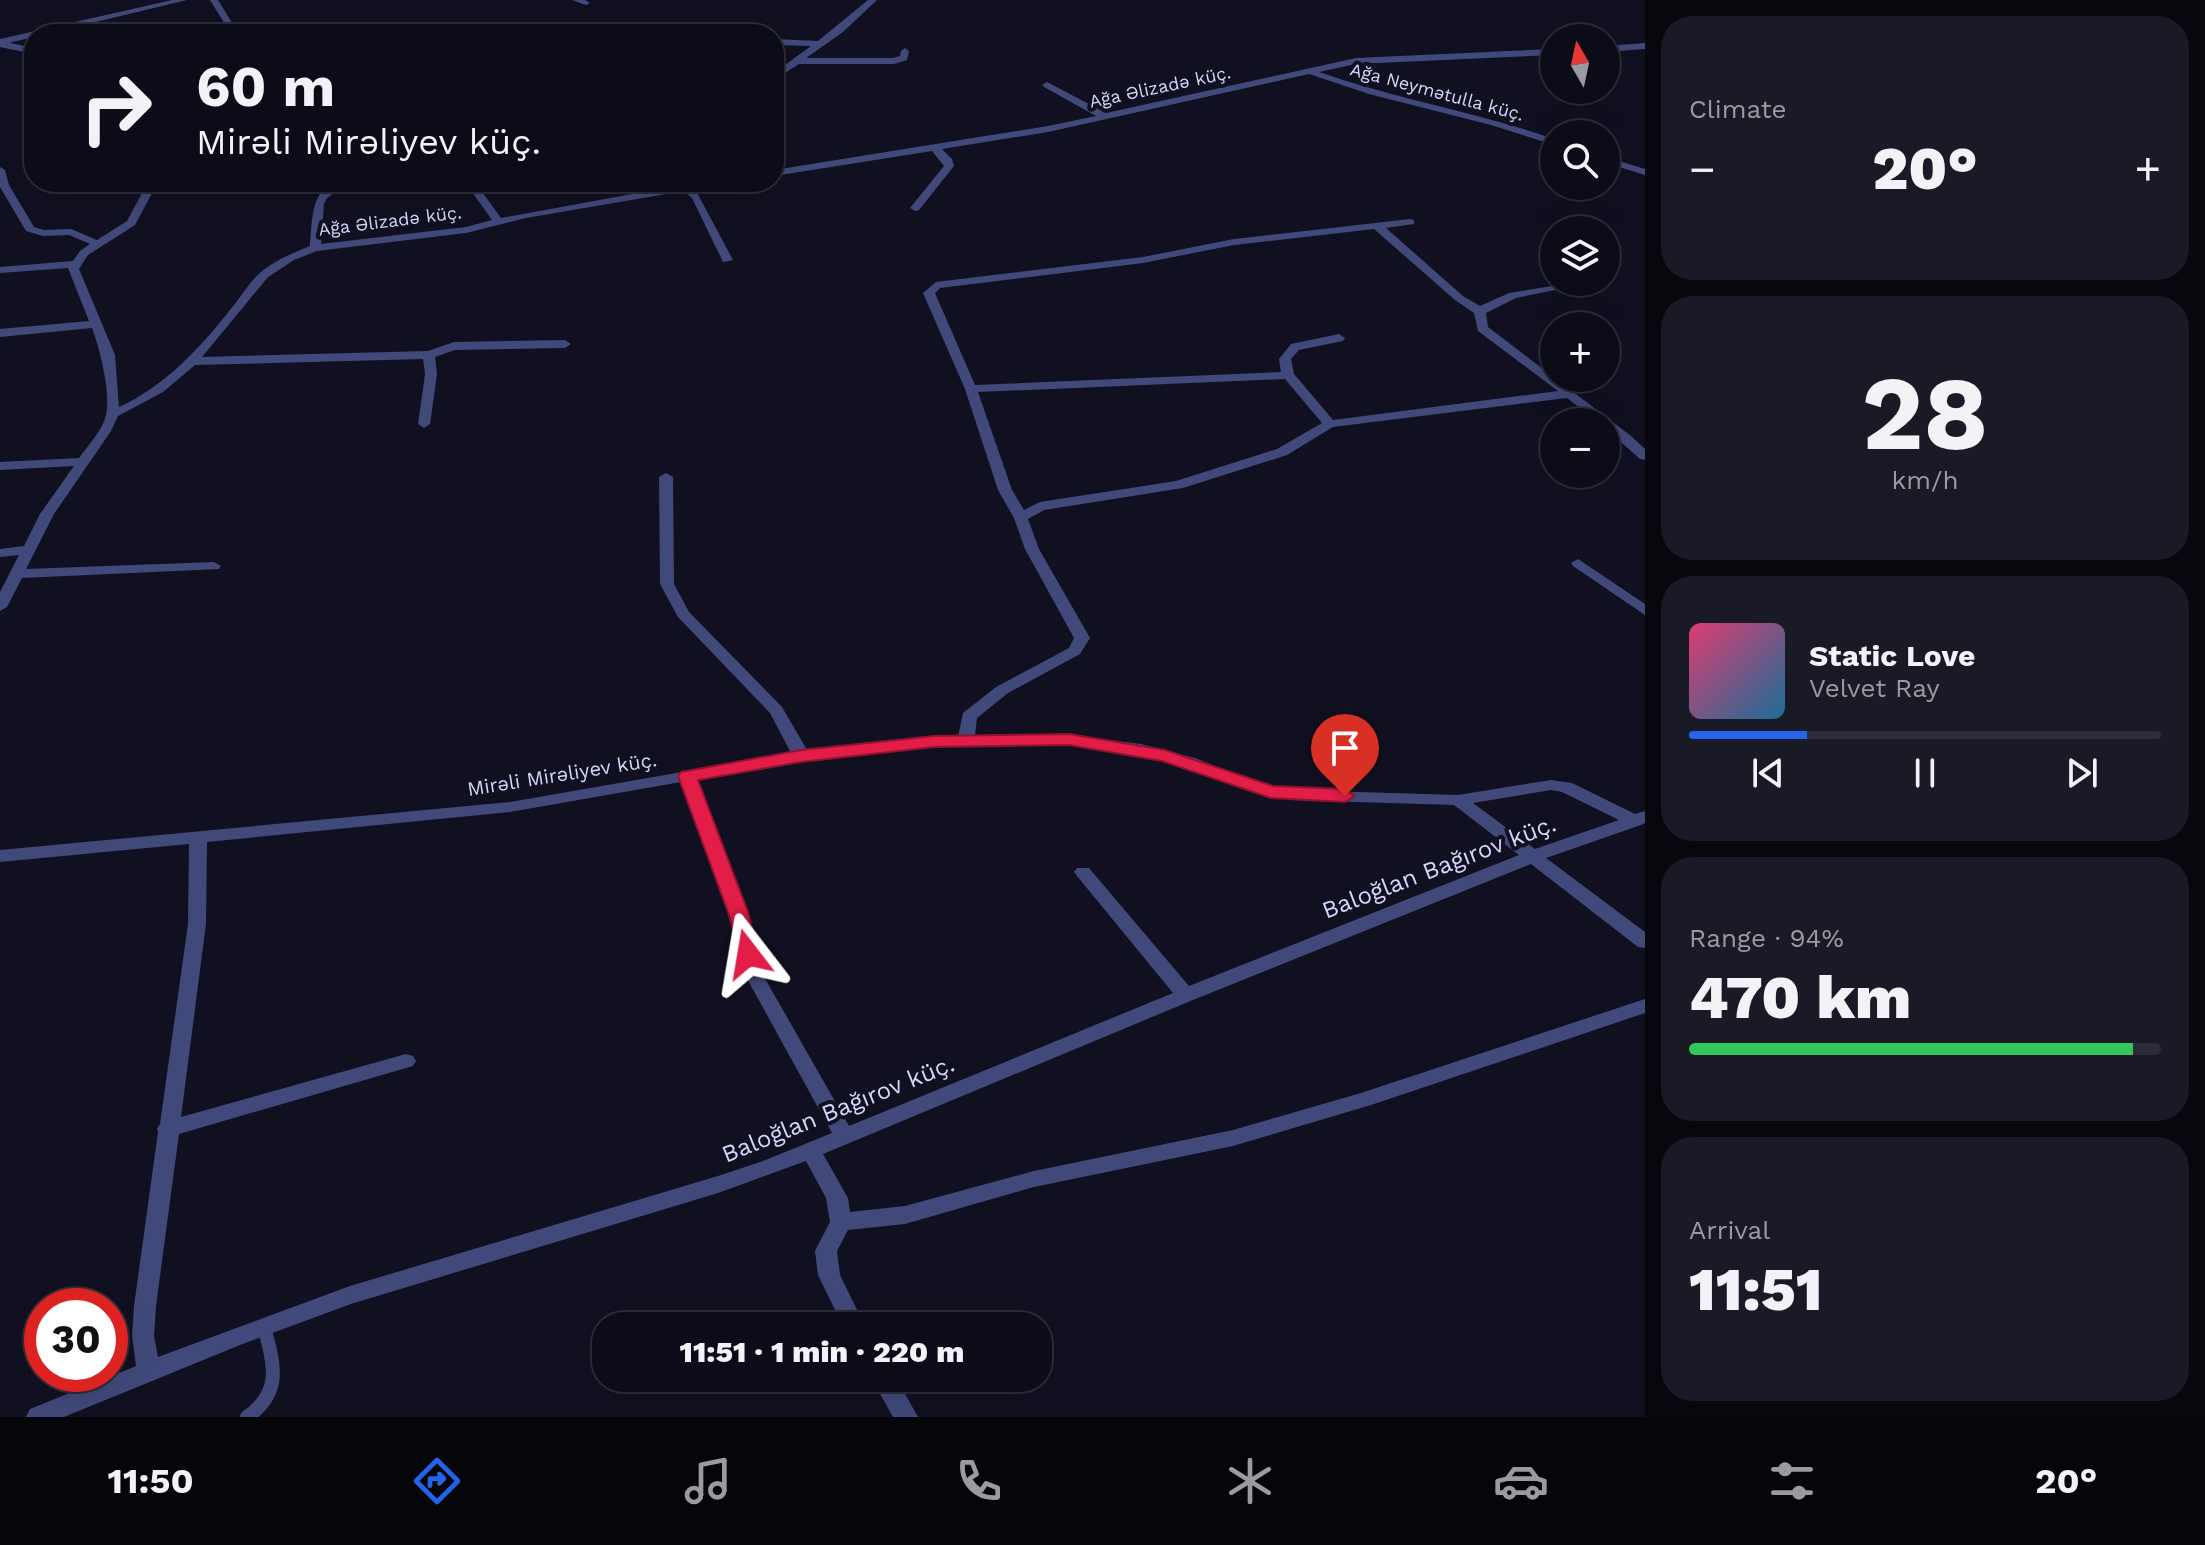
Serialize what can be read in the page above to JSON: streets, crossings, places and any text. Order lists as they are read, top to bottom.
{
  "streets": {
    "street": [
      "Ağa Əlizadə küç.",
      "Ağa Neymətulla küç.",
      "Mirəli Mirəliyev küç.",
      "Baloğlan Bağırov küç."
    ]
  },
  "crossings": [
    ["Ağa Əlizadə küç.", "Ağa Neymətulla küç."],
    ["Mirəli Mirəliyev küç.", "Baloğlan Bağırov küç."]
  ],
  "north": "top",
  "page": {
    "tile": [
      "Climate",
      ["28", "km/h"],
      ["Range · 94%", "470 km"],
      ["Arrival", "11:51"]
    ],
    "map_buttons": ["+", "−"],
    "turn": ["60 m", "Mirəli Mirəliyev küç."],
    "heat": ["−", "20°", "+"],
    "song": ["Static Love", "Velvet Ray"],
    "limit": "30",
    "trip": "11:51 · 1 min · 220 m",
    "tabs": ["11:50", "20°"]
  }
}
